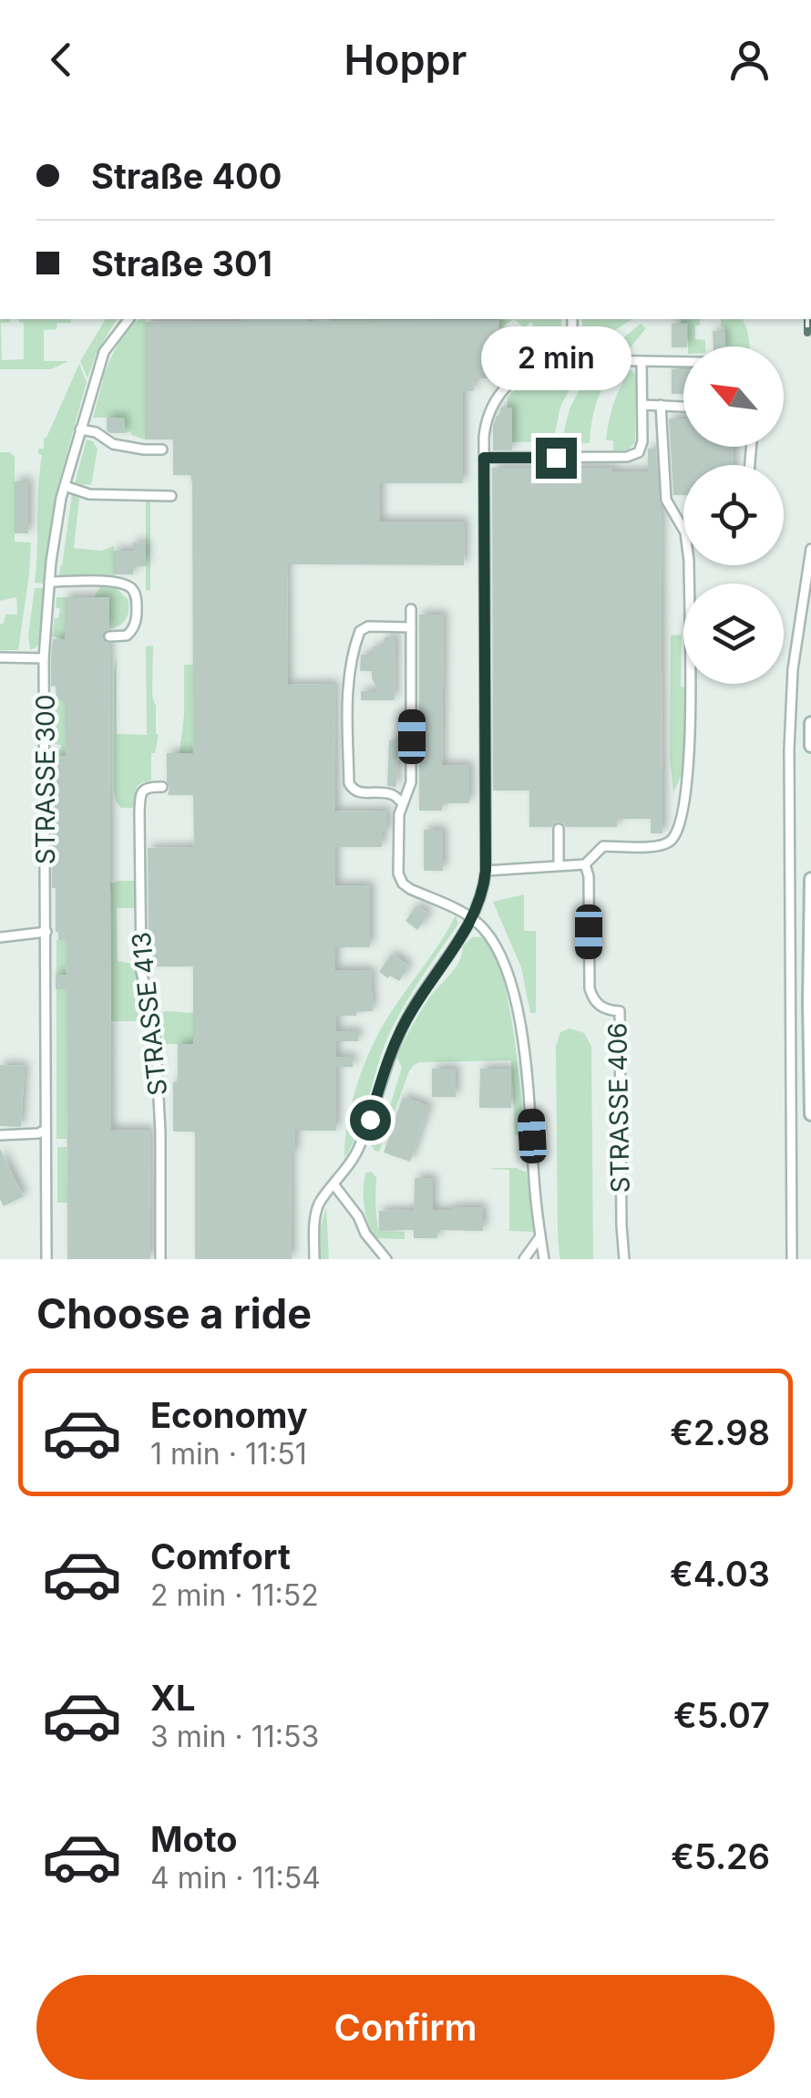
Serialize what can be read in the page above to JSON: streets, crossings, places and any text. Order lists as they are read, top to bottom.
{
  "streets": {
    "street": ["STRASSE 300", "STRASSE 413", "STRASSE 406"]
  },
  "north": "top left",
  "page": {
    "header": "Hoppr",
    "banner": ["Straße 400", "Straße 301"],
    "bubble": "2 min",
    "heading": "Choose a ride",
    "list": [
      {
        "name": "Economy",
        "note": "1 min · 11:51",
        "value": "€2.98"
      },
      {
        "name": "Comfort",
        "note": "2 min · 11:52",
        "value": "€4.03"
      },
      {
        "name": "XL",
        "note": "3 min · 11:53",
        "value": "€5.07"
      },
      {
        "name": "Moto",
        "note": "4 min · 11:54",
        "value": "€5.26"
      }
    ],
    "buttons": "Confirm"
  }
}
